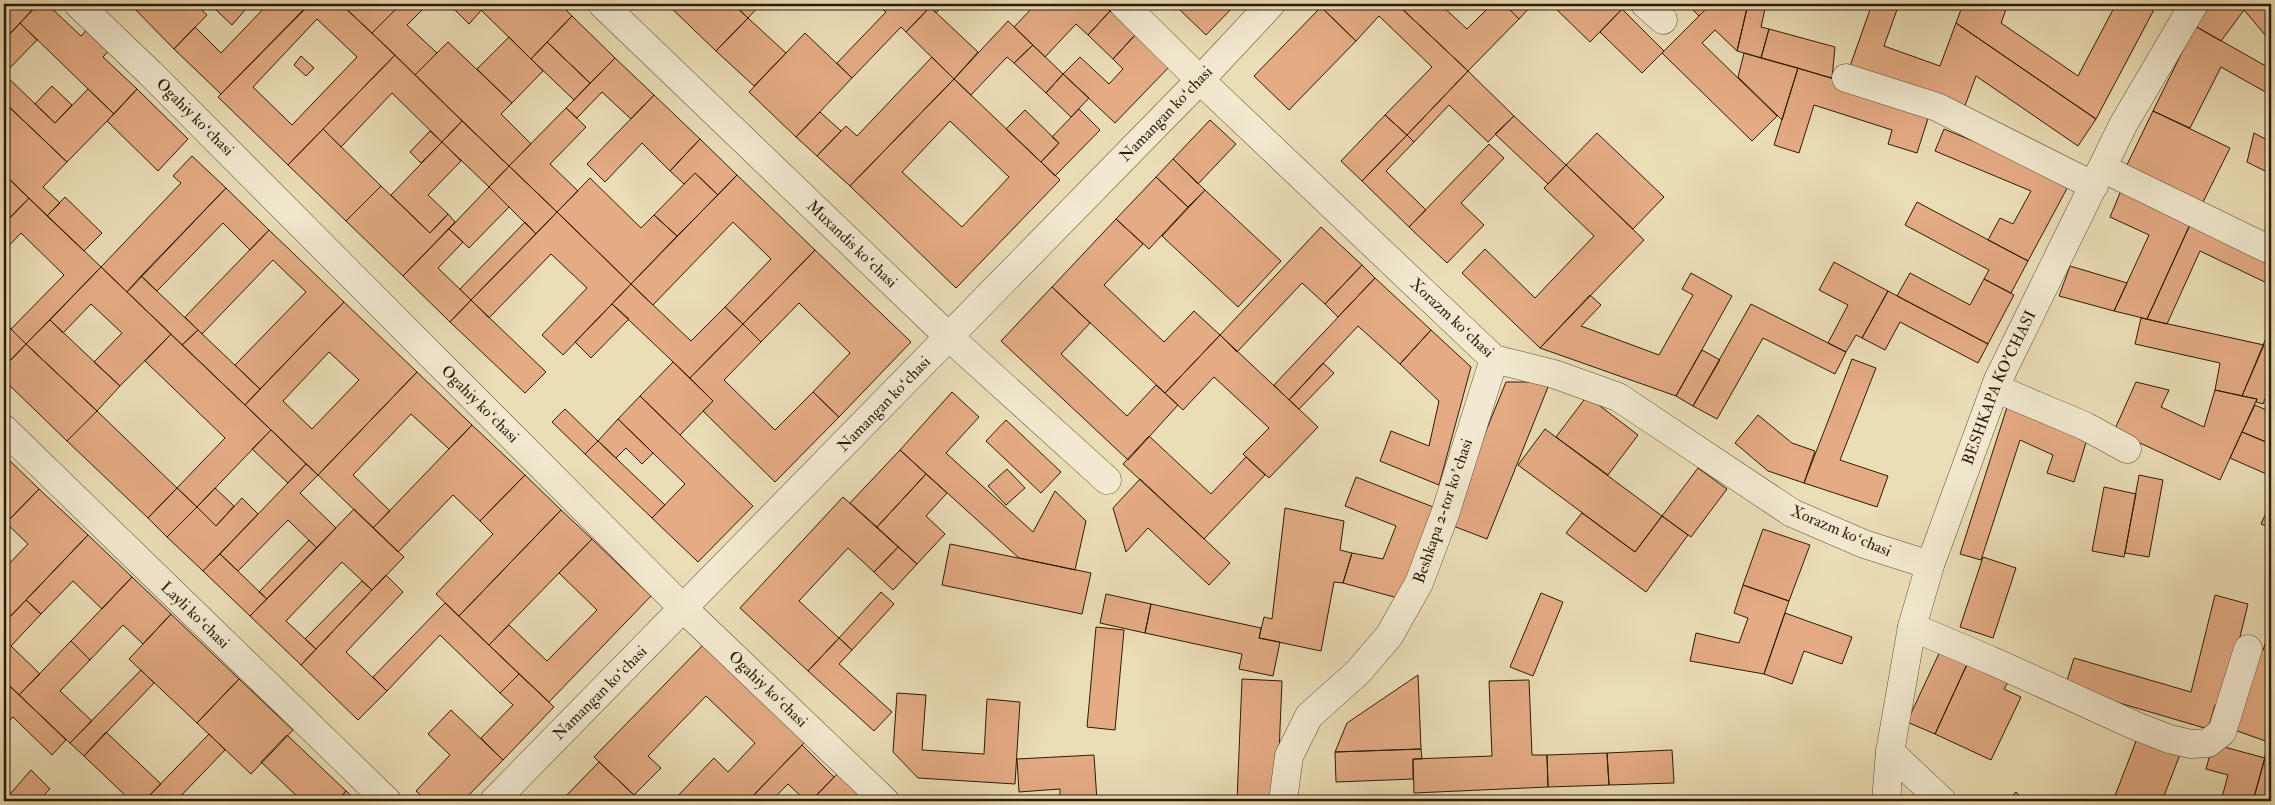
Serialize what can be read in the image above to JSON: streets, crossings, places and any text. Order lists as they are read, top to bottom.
{
  "streets": {
    "street": [
      "Namangan koʻchasi",
      "Ogahiy koʻchasi",
      "Muxandis koʻchasi",
      "Xorazm koʻchasi",
      "BESHKAPA KO'CHASI",
      "Beshkapa 2-tor koʼchasi",
      "Layli koʻchasi"
    ]
  },
  "crossings": [
    ["Namangan koʻchasi", "Ogahiy koʻchasi"],
    ["Namangan koʻchasi", "Muxandis koʻchasi"],
    ["Namangan koʻchasi", "Xorazm koʻchasi"],
    ["Xorazm koʻchasi", "BESHKAPA KO'CHASI"],
    ["Xorazm koʻchasi", "Beshkapa 2-tor koʼchasi"]
  ]
}
